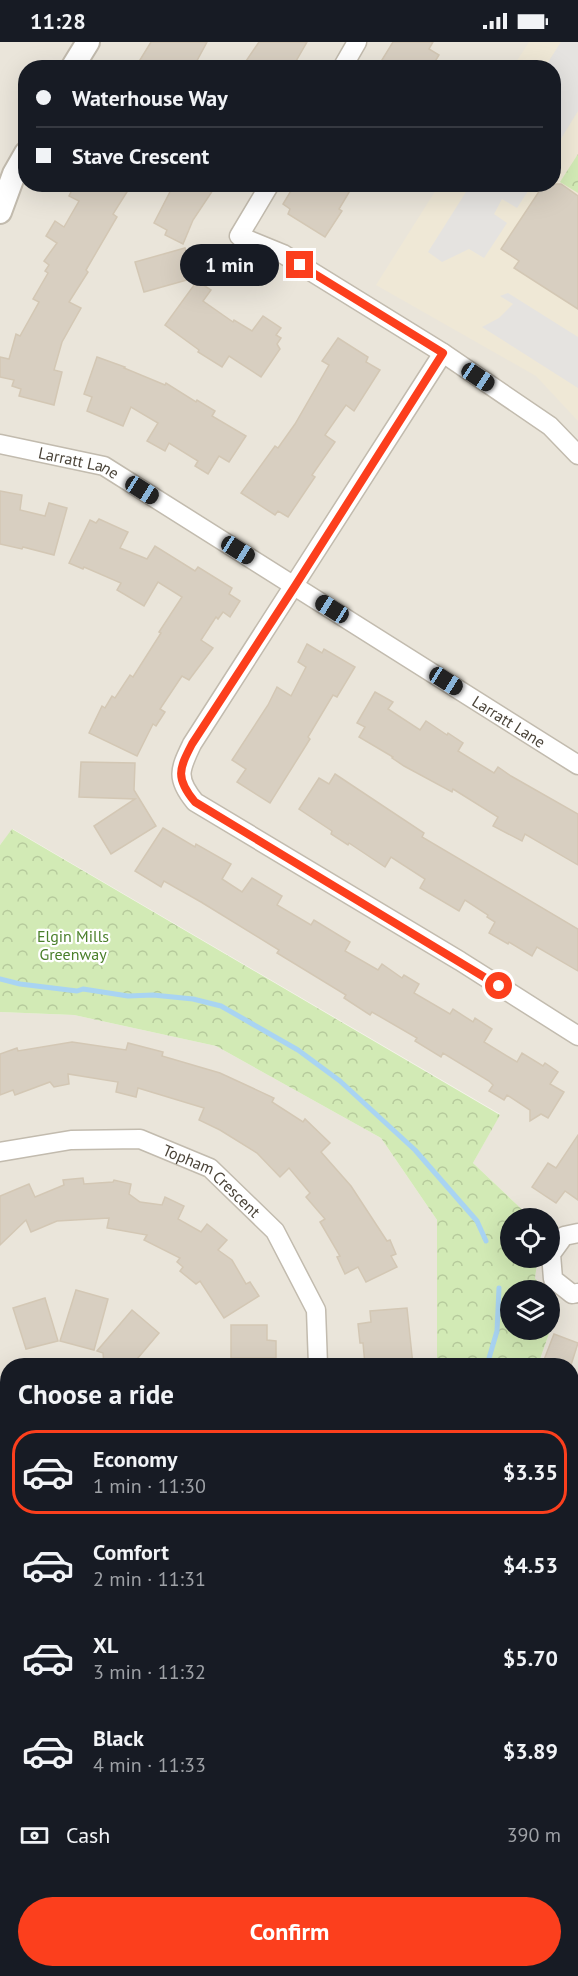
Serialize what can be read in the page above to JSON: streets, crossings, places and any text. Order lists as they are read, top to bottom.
{
  "streets": {
    "street": ["Larratt Lane", "Topham Crescent"]
  },
  "parks": ["Elgin Mills Greenway"],
  "page": {
    "status": "11:28",
    "banner": ["Waterhouse Way", "Stave Crescent"],
    "bubble": "1 min",
    "heading": "Choose a ride",
    "list": [
      {
        "name": "Economy",
        "note": "1 min · 11:30",
        "value": "$3.35"
      },
      {
        "name": "Comfort",
        "note": "2 min · 11:31",
        "value": "$4.53"
      },
      {
        "name": "XL",
        "note": "3 min · 11:32",
        "value": "$5.70"
      },
      {
        "name": "Black",
        "note": "4 min · 11:33",
        "value": "$3.89"
      }
    ],
    "pay": ["Cash", "390 m"],
    "buttons": "Confirm"
  }
}
